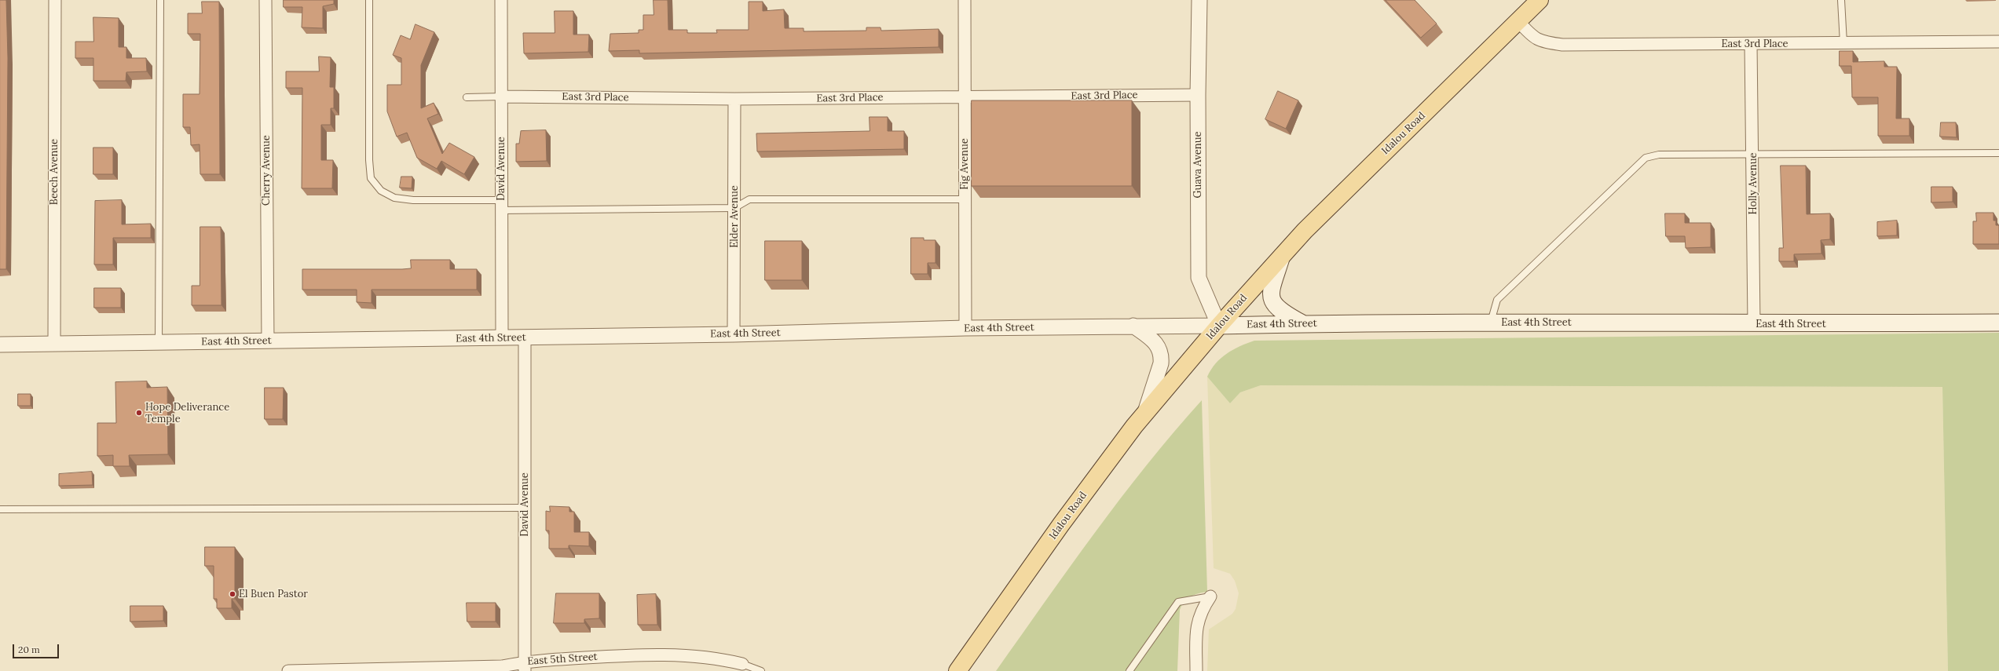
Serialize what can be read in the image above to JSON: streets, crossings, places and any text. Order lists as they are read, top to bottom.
{
  "streets": {
    "main road": ["Idalou Road", "East 4th Street"],
    "street": [
      "East 3rd Place",
      "Fig Avenue",
      "Guava Avenue",
      "David Avenue",
      "Cherry Avenue",
      "Beech Avenue",
      "Holly Avenue",
      "Elder Avenue",
      "East 5th Street"
    ]
  },
  "crossings": [
    ["East 3rd Place", "Idalou Road"],
    ["East 3rd Place", "Fig Avenue"],
    ["East 3rd Place", "Guava Avenue"],
    ["East 3rd Place", "David Avenue"],
    ["East 3rd Place", "Holly Avenue"],
    ["East 3rd Place", "Elder Avenue"],
    ["Idalou Road", "Guava Avenue"],
    ["Idalou Road", "East 4th Street"],
    ["Fig Avenue", "East 4th Street"],
    ["Guava Avenue", "East 4th Street"],
    ["David Avenue", "East 4th Street"],
    ["David Avenue", "East 5th Street"],
    ["Cherry Avenue", "East 4th Street"],
    ["Beech Avenue", "East 4th Street"],
    ["Holly Avenue", "East 4th Street"],
    ["Elder Avenue", "East 4th Street"]
  ],
  "places": ["Hope Deliverance Temple", "El Buen Pastor"],
  "scale_bar": "20 m"
}
